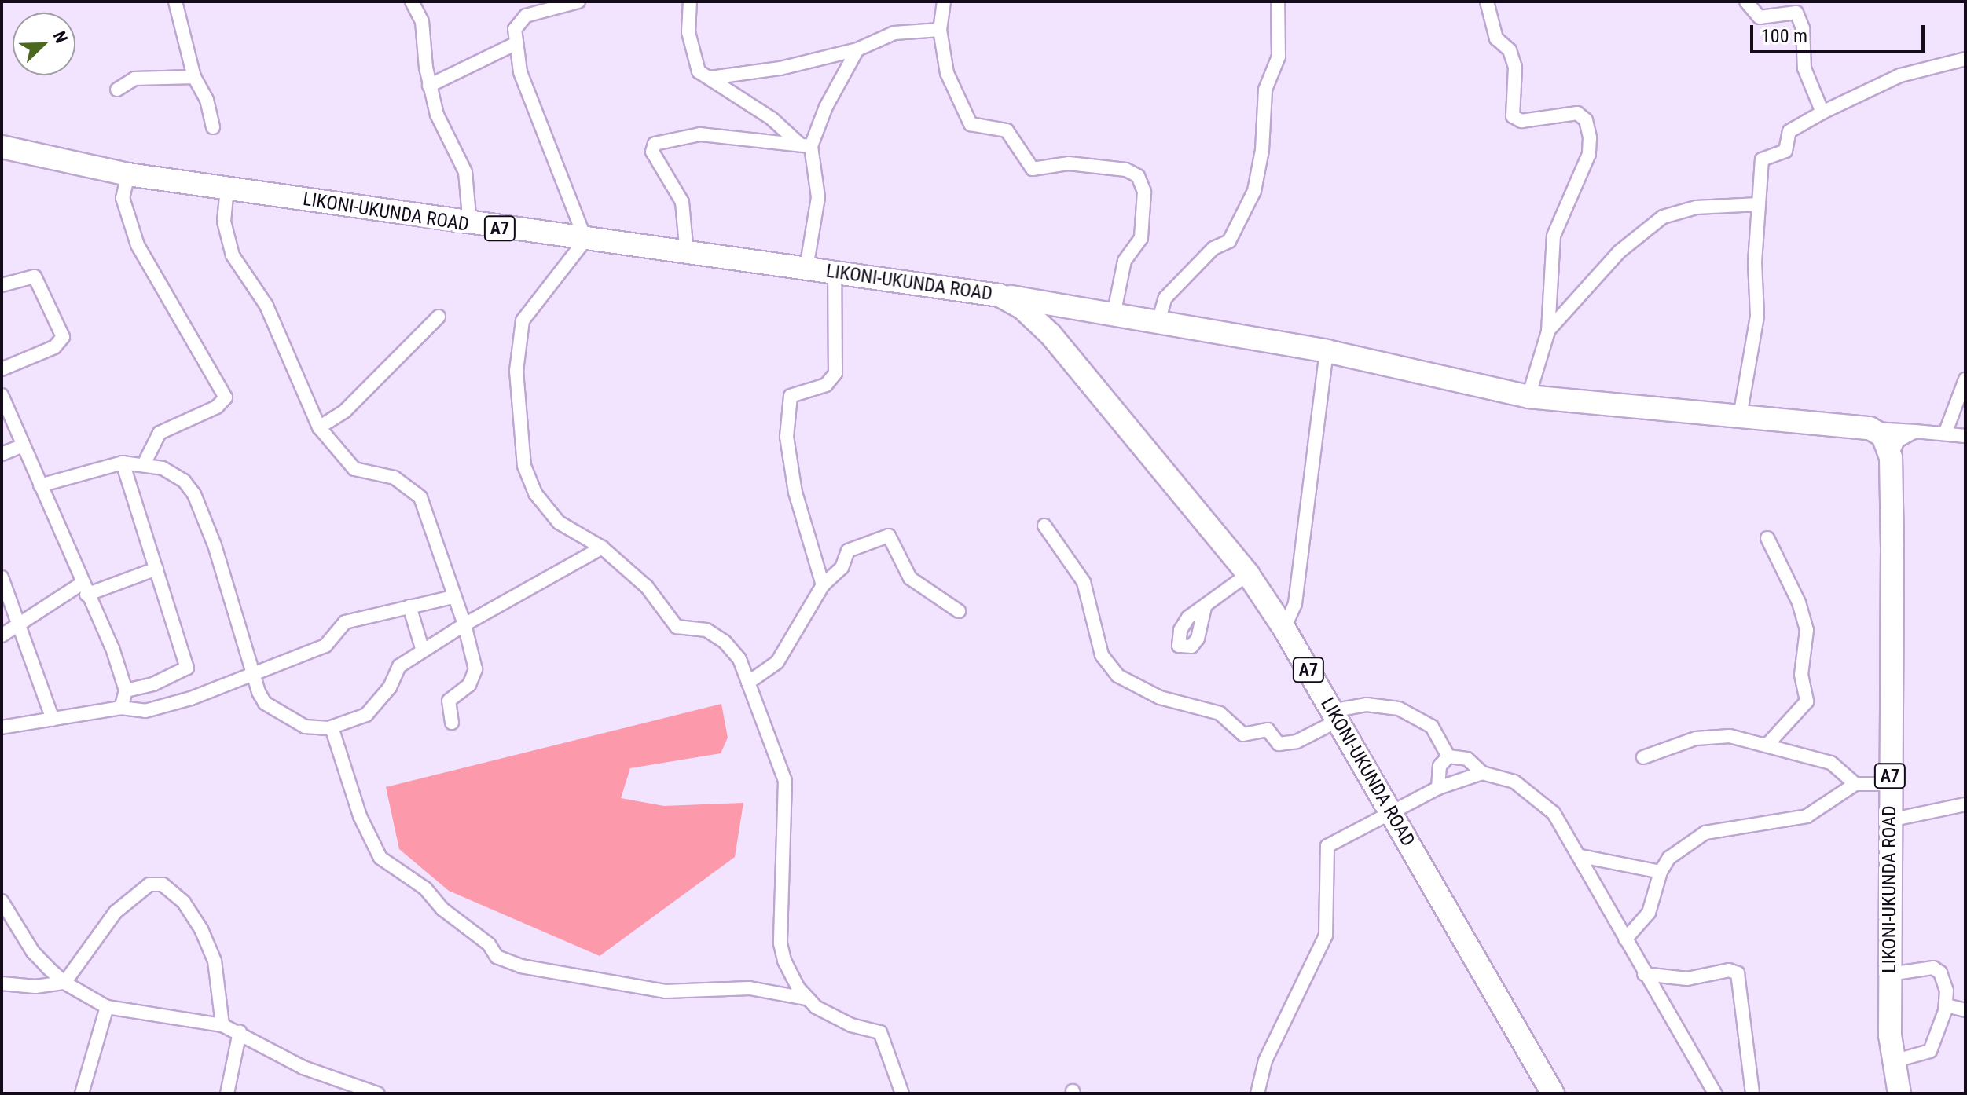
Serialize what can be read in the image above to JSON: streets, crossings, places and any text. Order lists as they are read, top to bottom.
{
  "streets": {
    "highway": ["LIKONI-UKUNDA ROAD", "A7"]
  },
  "crossings": [
    ["LIKONI-UKUNDA ROAD", "A7"]
  ],
  "scale_bar": "100 m",
  "north": "top right"
}
